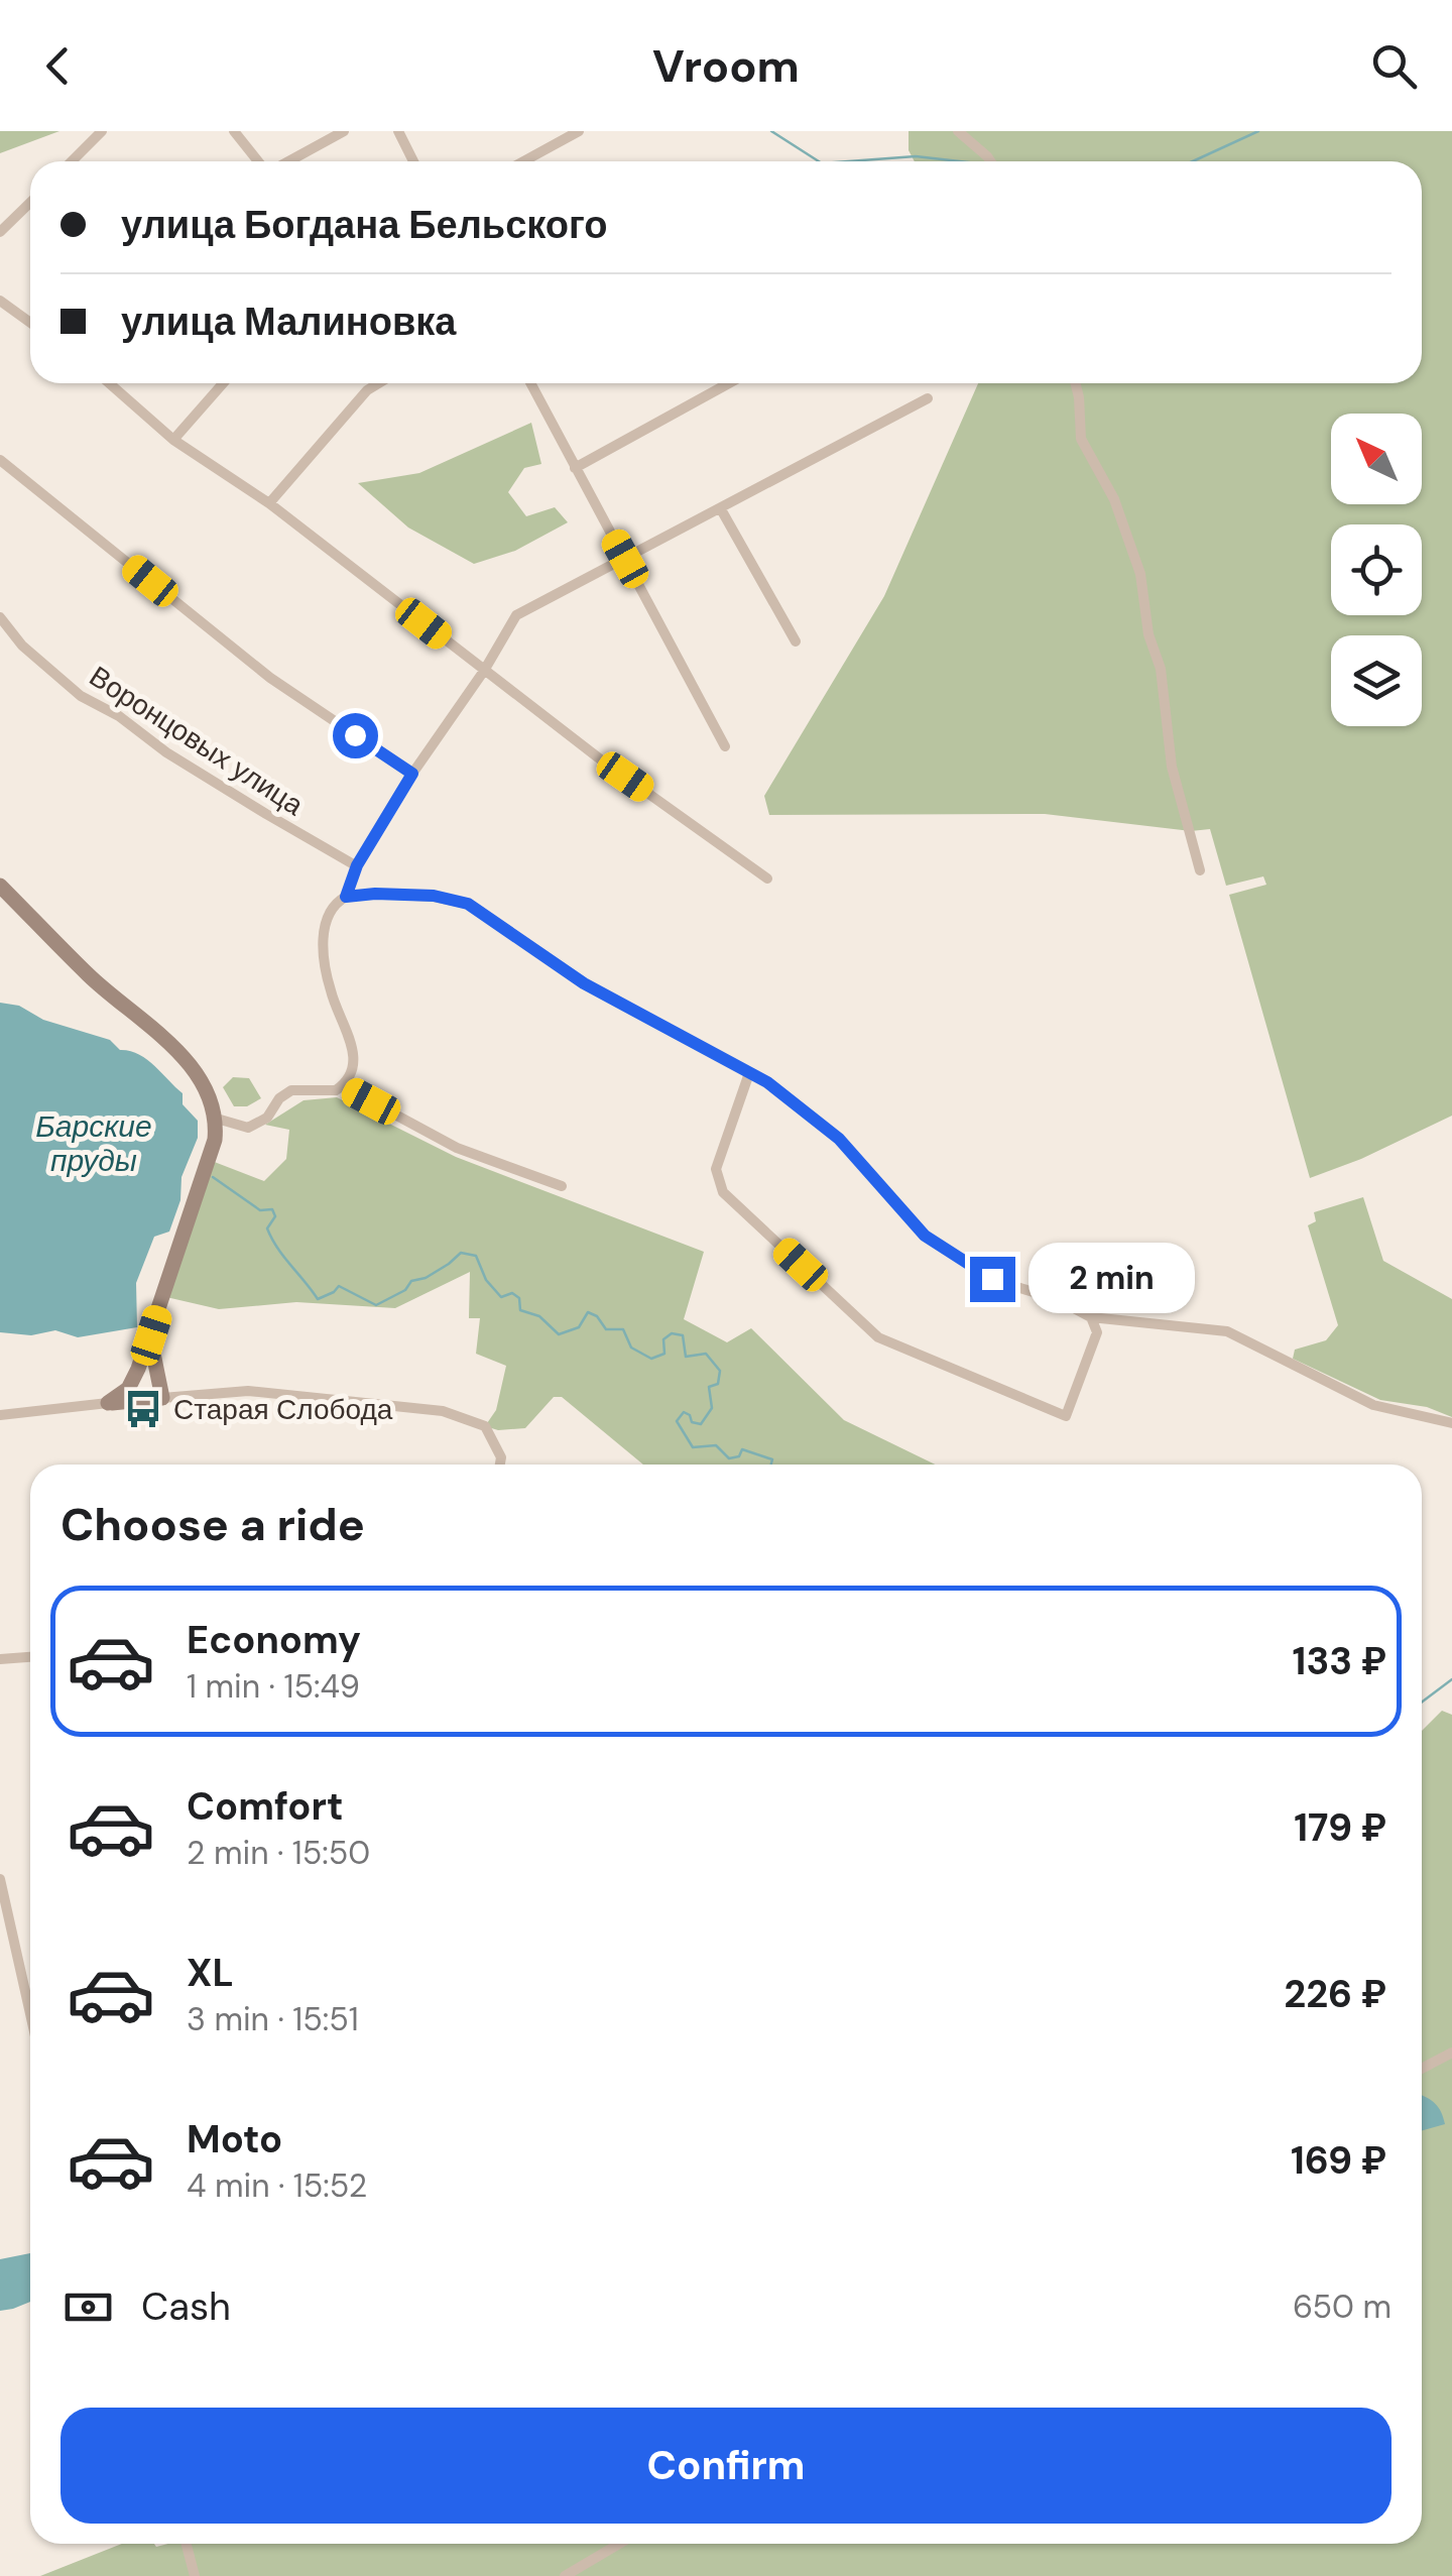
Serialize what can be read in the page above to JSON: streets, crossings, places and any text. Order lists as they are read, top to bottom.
{
  "streets": {
    "street": ["Воронцовых улица"]
  },
  "water": ["Барские пруды"],
  "places": {
    "bus stop": ["Старая Слобода"]
  },
  "north": "top left",
  "page": {
    "header": "Vroom",
    "banner": ["улица Богдана Бельского", "улица Малиновка"],
    "bubble": "2 min",
    "heading": "Choose a ride",
    "list": [
      {
        "name": "Economy",
        "note": "1 min · 15:49",
        "value": "133 ₽"
      },
      {
        "name": "Comfort",
        "note": "2 min · 15:50",
        "value": "179 ₽"
      },
      {
        "name": "XL",
        "note": "3 min · 15:51",
        "value": "226 ₽"
      },
      {
        "name": "Moto",
        "note": "4 min · 15:52",
        "value": "169 ₽"
      }
    ],
    "pay": ["Cash", "650 m"],
    "buttons": "Confirm"
  }
}
